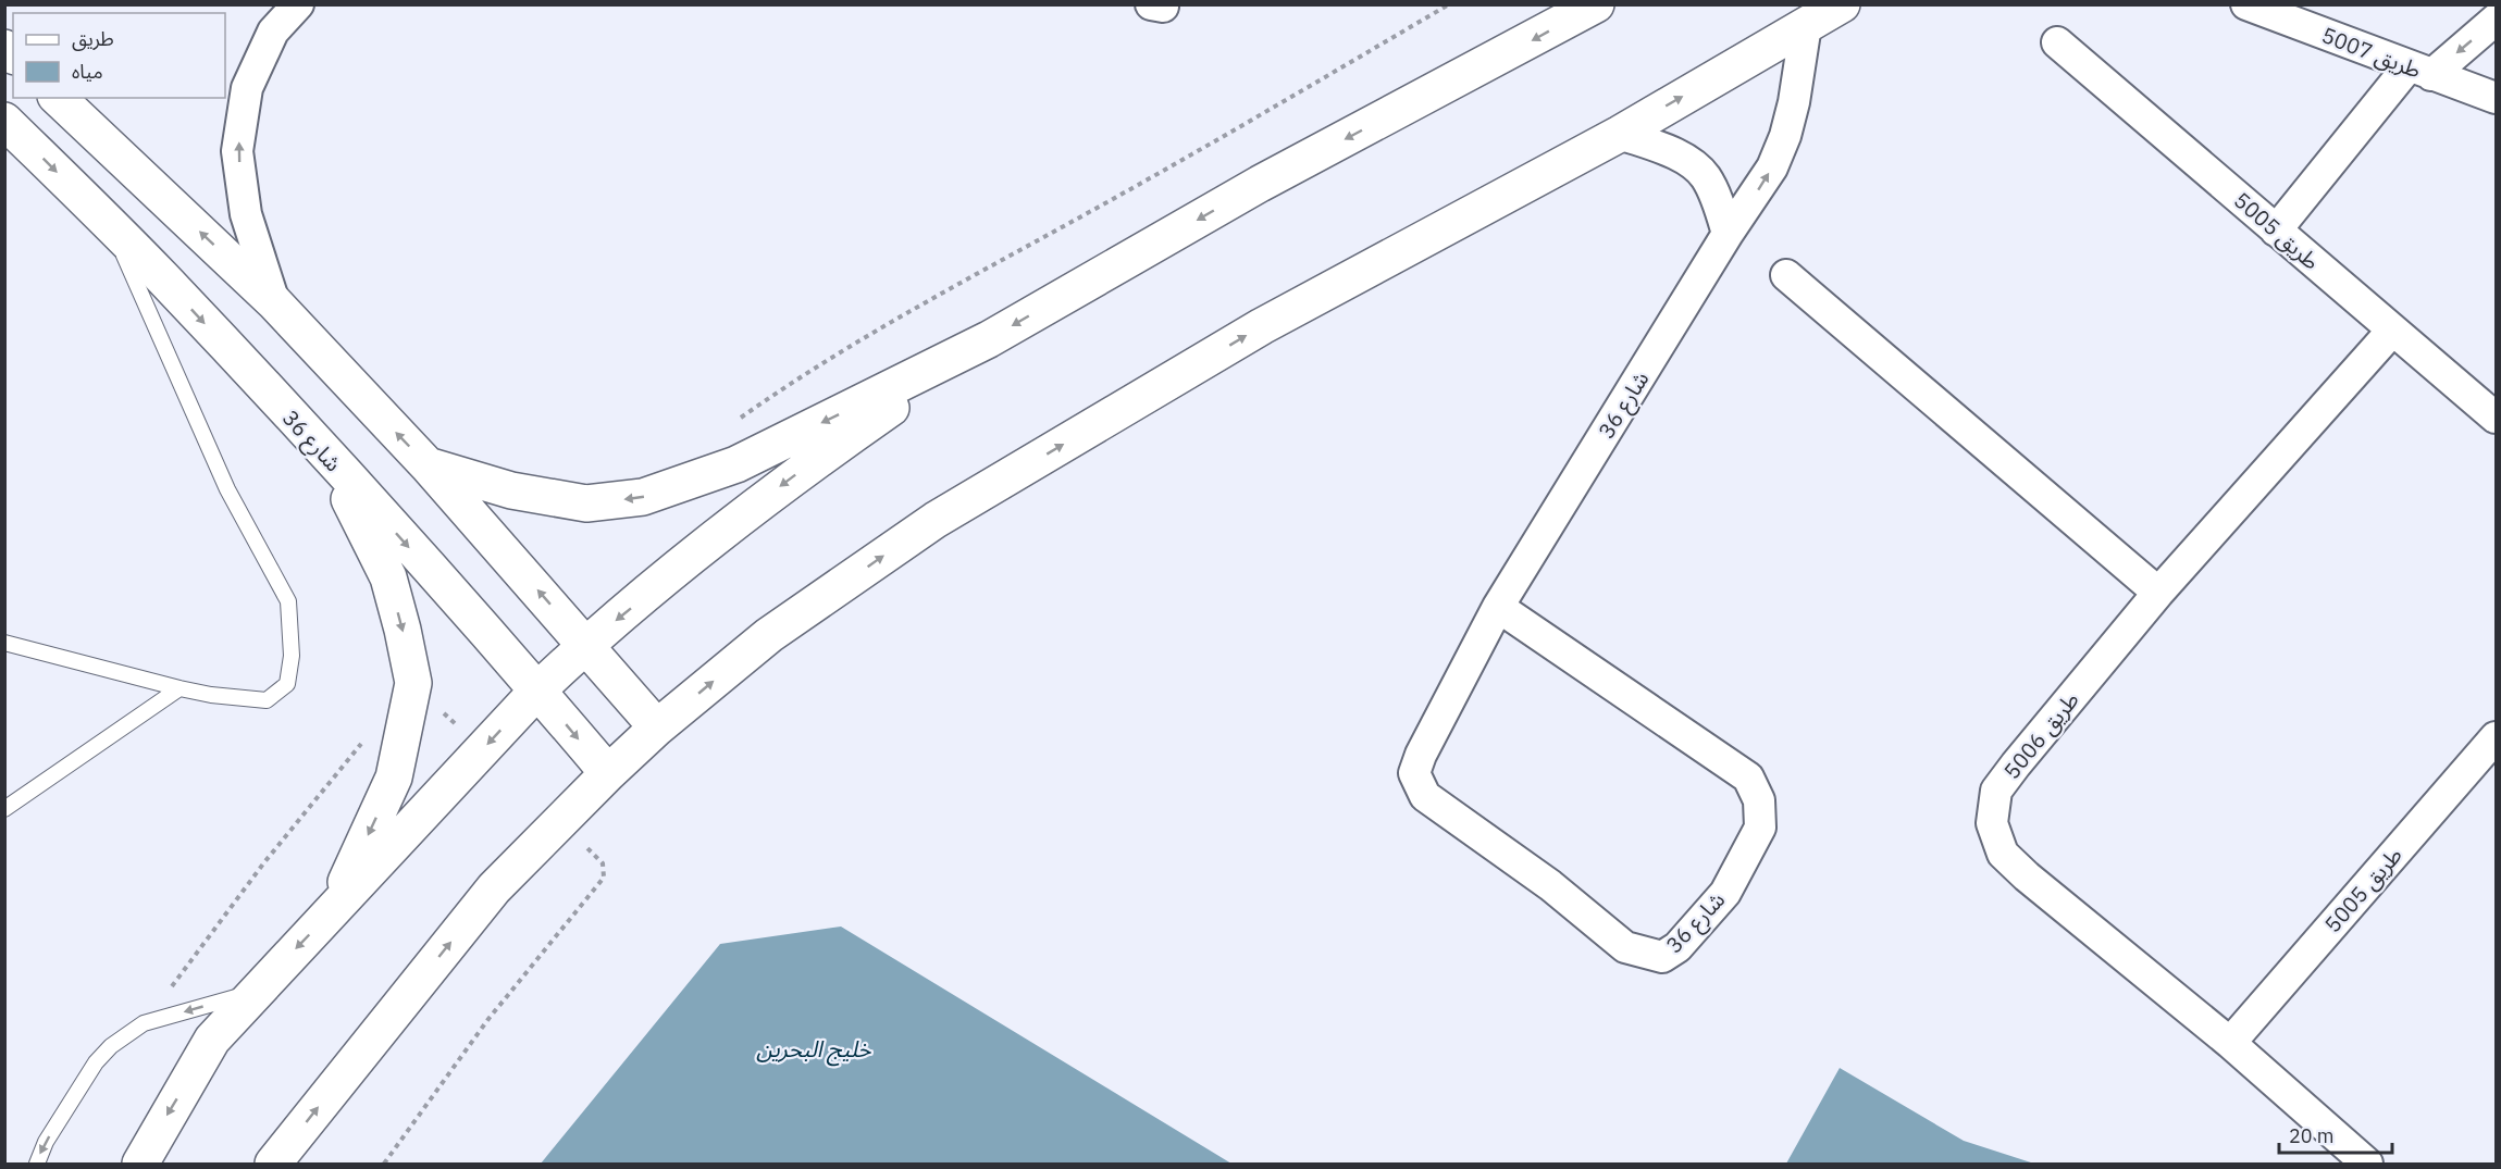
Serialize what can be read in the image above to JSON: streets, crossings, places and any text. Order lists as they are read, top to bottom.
{
  "streets": {
    "street": [
      "طريق 5007",
      "طريق 5005",
      "شارع 36",
      "طريق 5006"
    ]
  },
  "crossings": [
    ["طريق 5005", "طريق 5006"]
  ],
  "water": ["خليج البحرين"],
  "legend": ["طريق", "مياه"],
  "scale_bar": "20 m"
}
